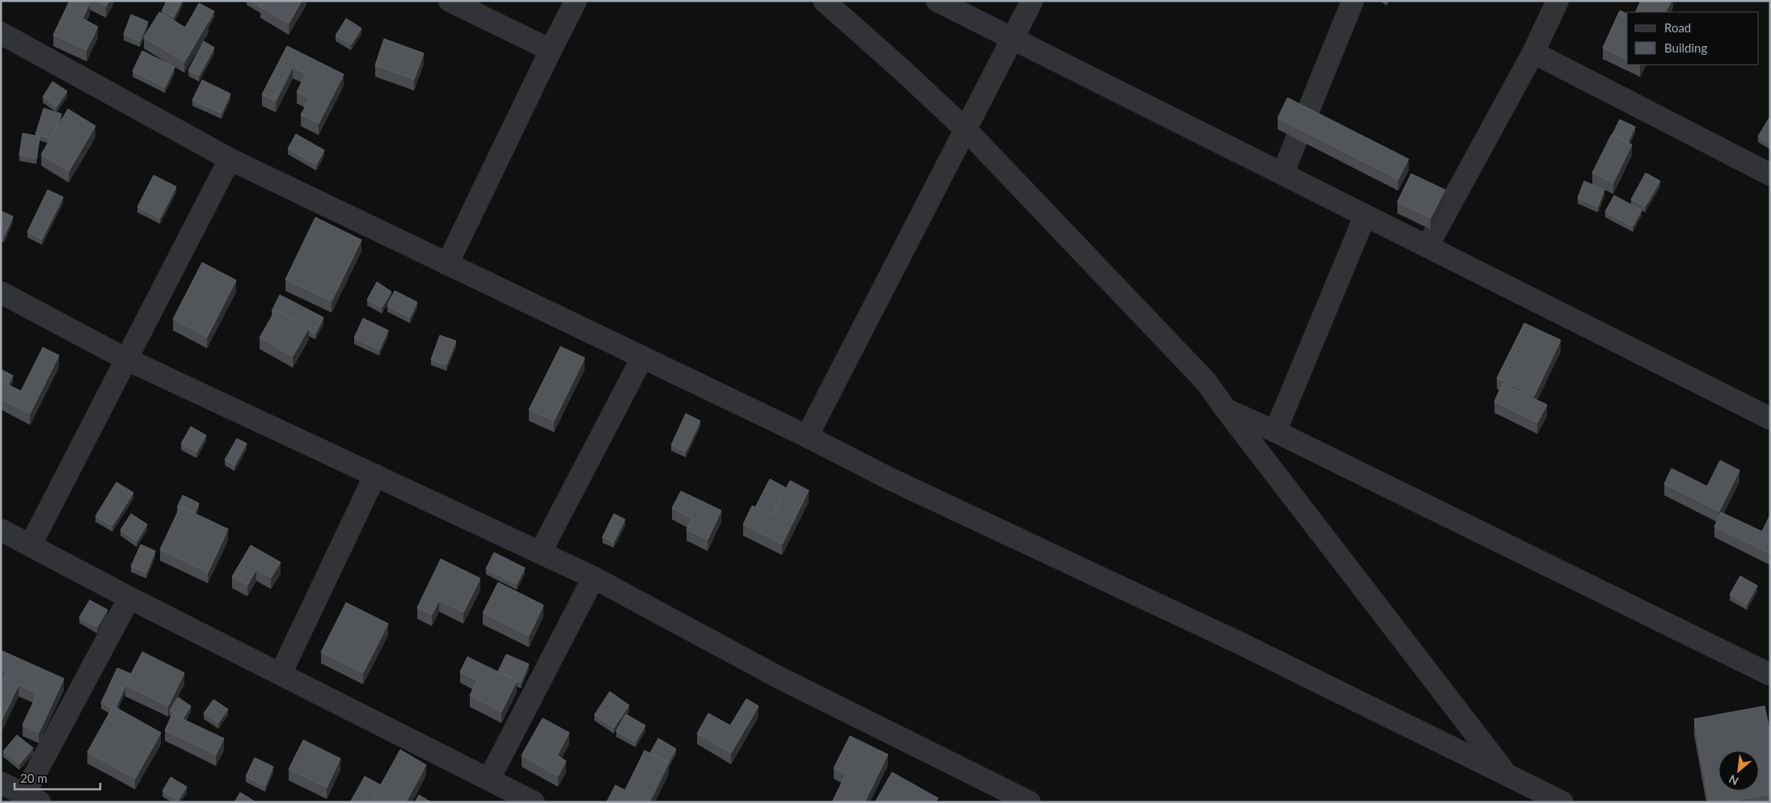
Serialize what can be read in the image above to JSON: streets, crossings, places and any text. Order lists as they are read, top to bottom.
{
  "legend": ["Road", "Building"],
  "scale_bar": "20 m",
  "north": "bottom left"
}
